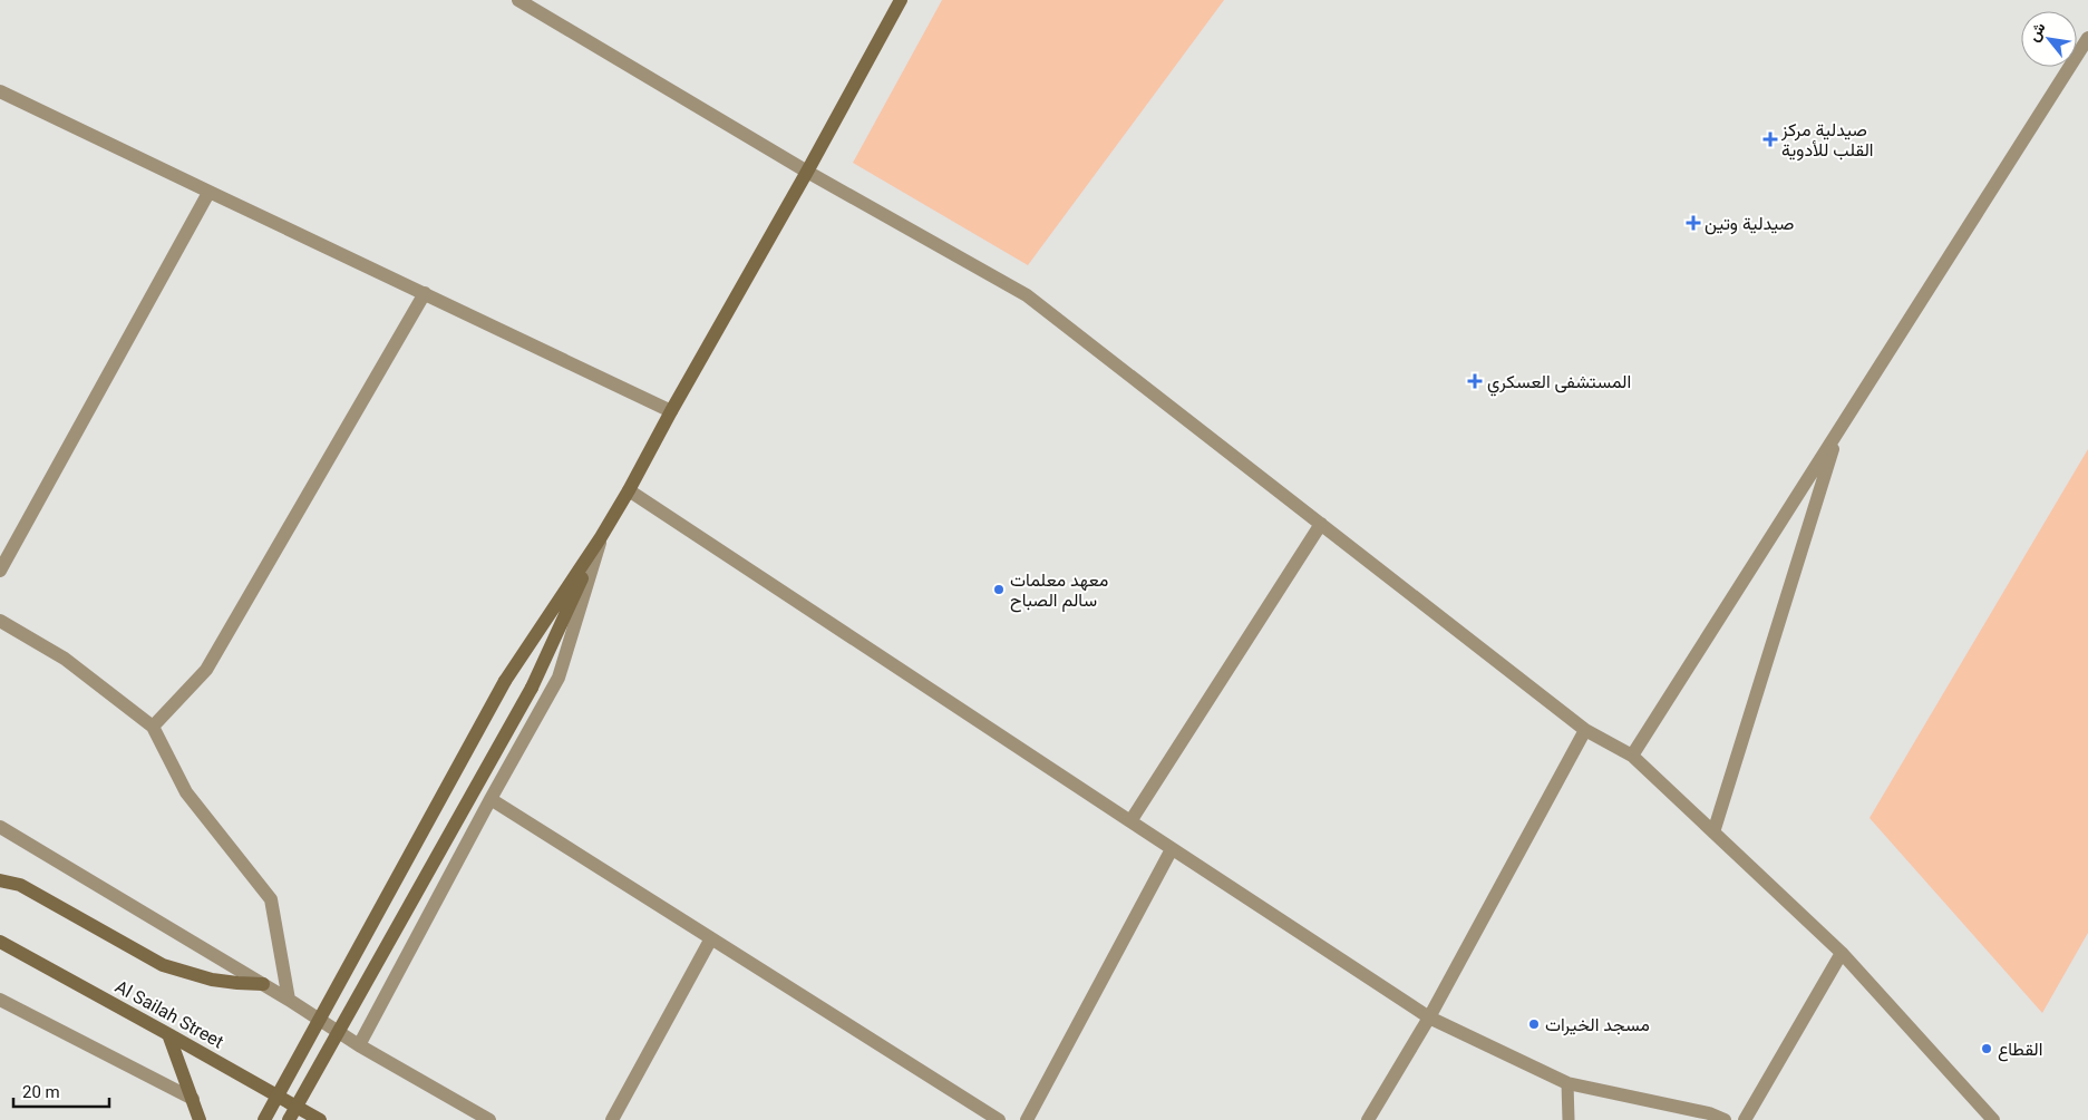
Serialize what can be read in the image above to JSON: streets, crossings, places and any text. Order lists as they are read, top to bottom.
{
  "streets": {
    "street": ["Al Sailah Street"]
  },
  "places": {
    "health": ["صيدلية مركز القلب للأدوية", "صيدلية وتين", "المستشفى العسكري"],
    "other": ["معهد معلمات سالم الصباح", "مسجد الخيرات", "القطاع"]
  },
  "scale_bar": "20 m",
  "north": "top left"
}
